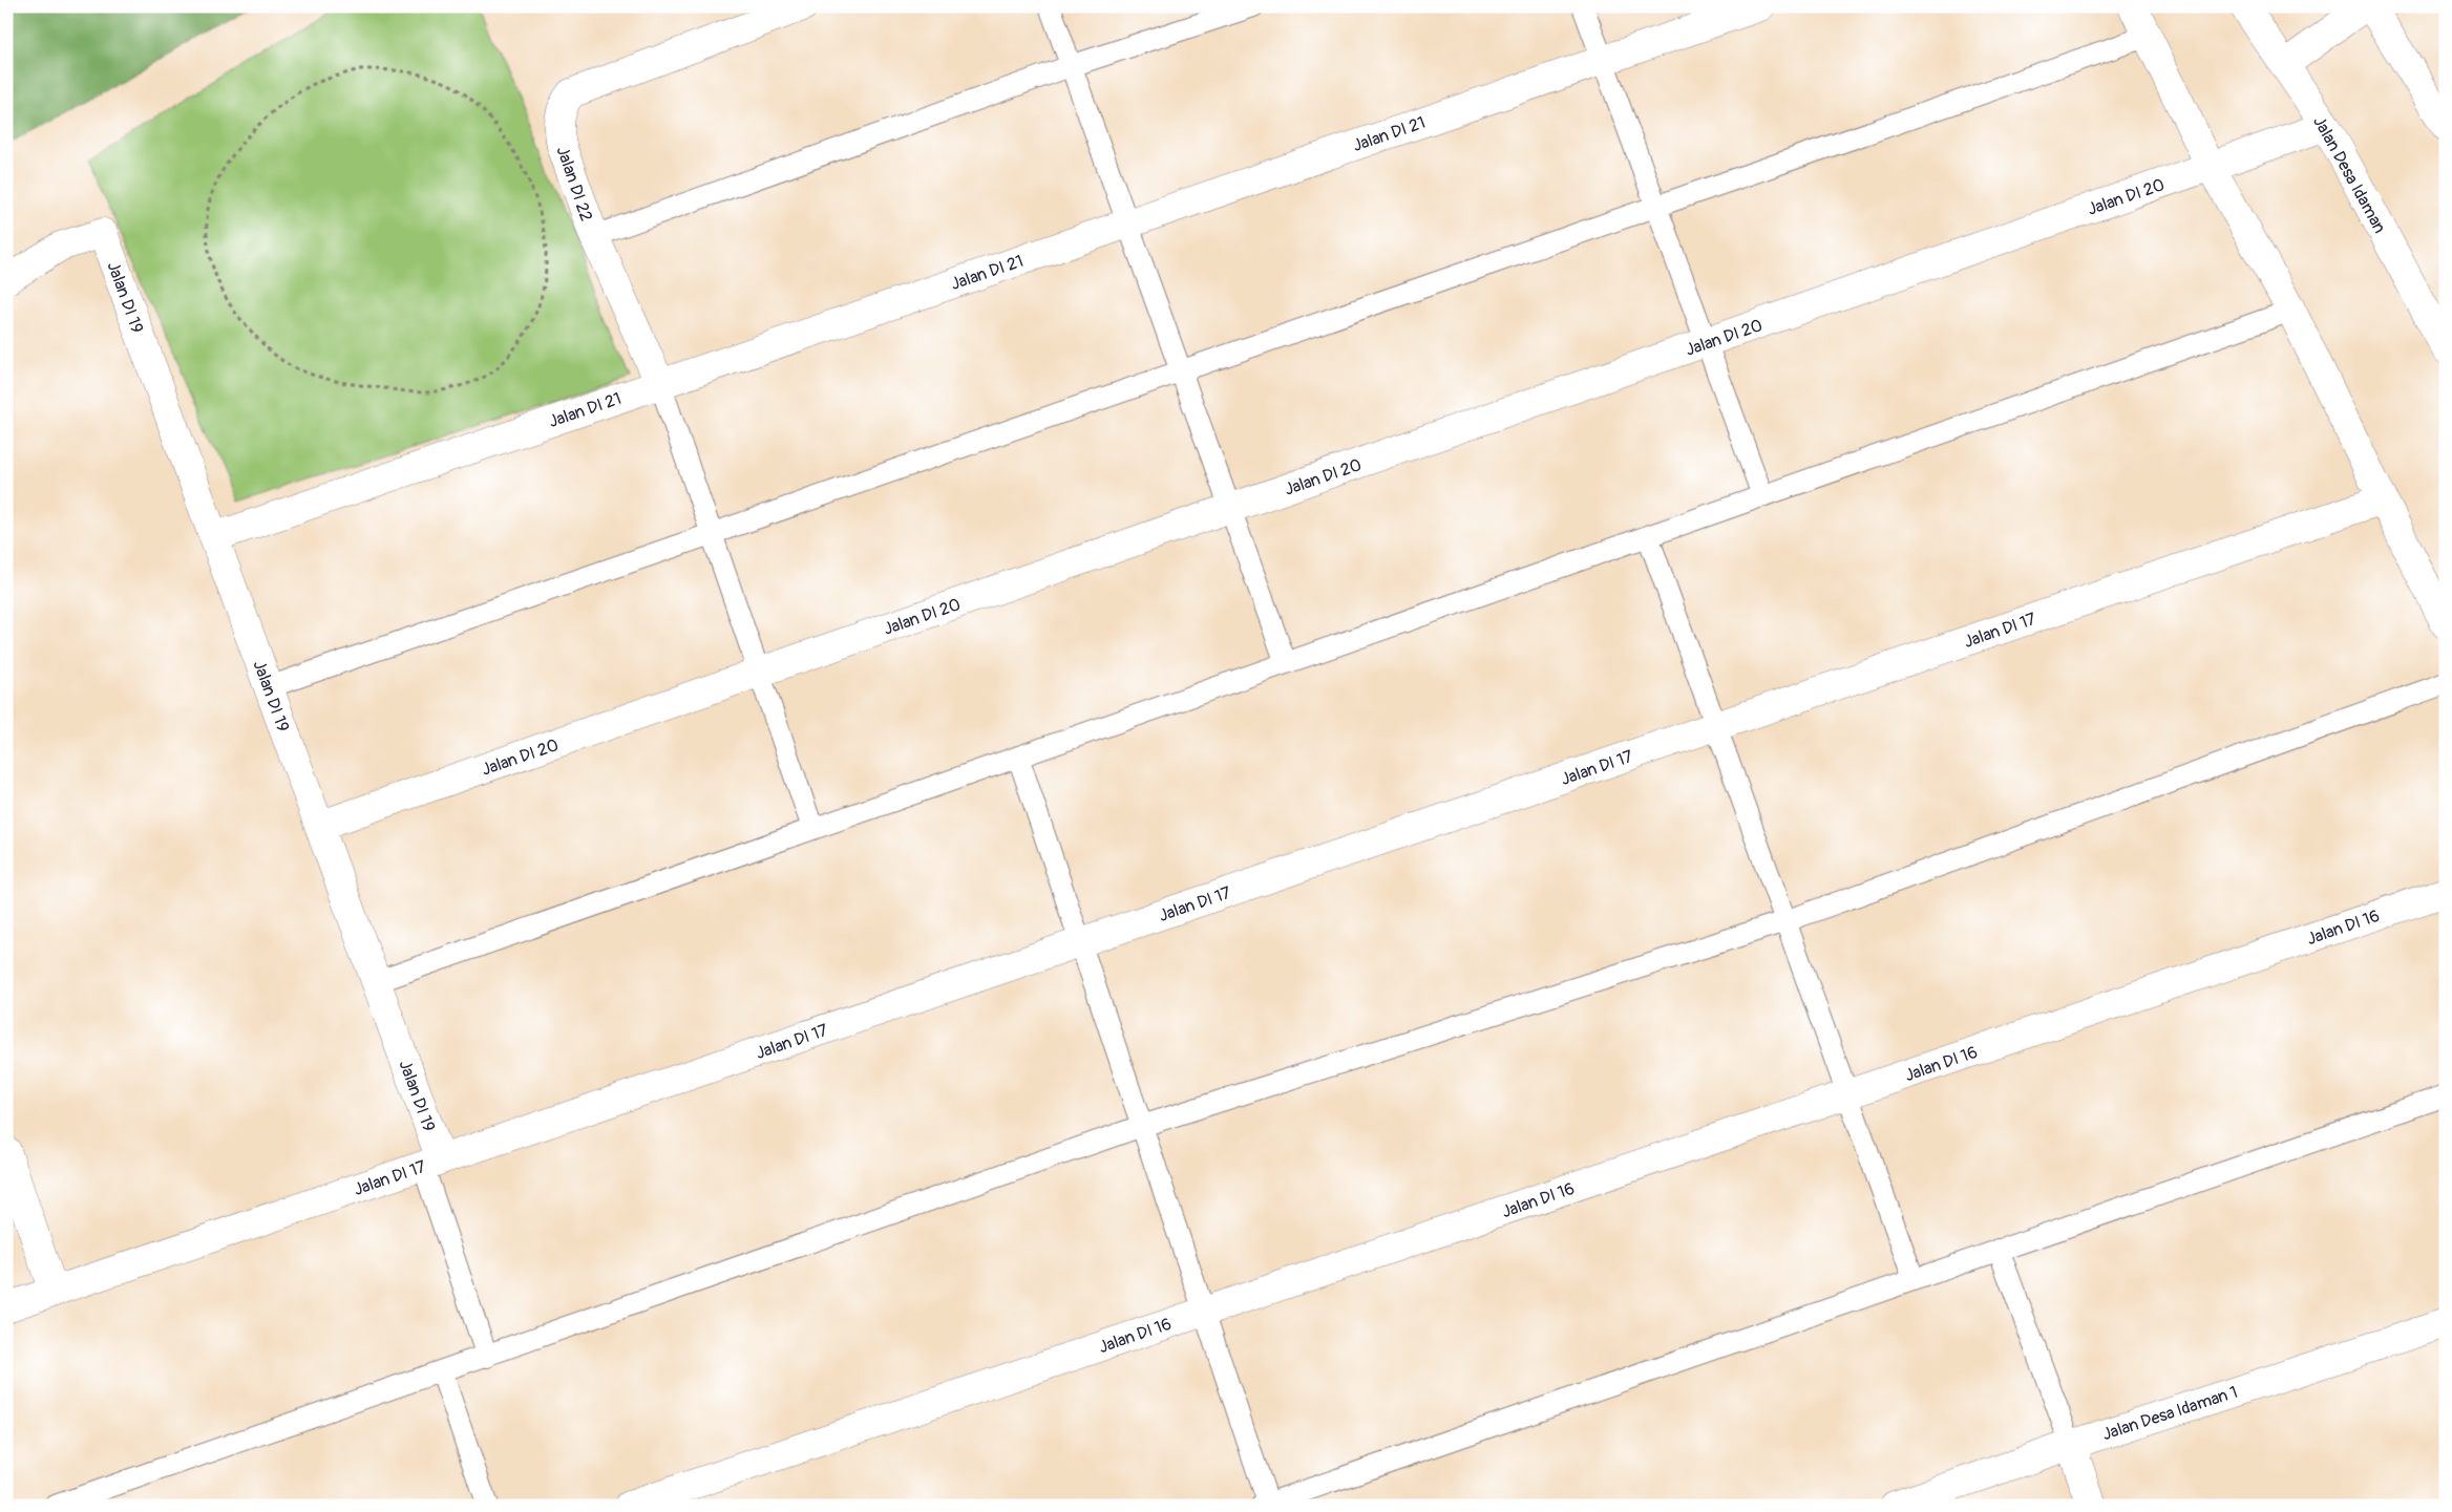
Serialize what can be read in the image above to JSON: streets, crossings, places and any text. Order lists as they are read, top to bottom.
{
  "streets": {
    "street": [
      "Jalan DI 21",
      "Jalan Desa Idaman",
      "Jalan DI 22",
      "Jalan DI 20",
      "Jalan DI 19",
      "Jalan DI 17",
      "Jalan DI 16",
      "Jalan Desa Idaman 1"
    ]
  },
  "crossings": [
    ["Jalan DI 21", "Jalan DI 22"],
    ["Jalan DI 21", "Jalan DI 19"],
    ["Jalan Desa Idaman", "Jalan DI 20"],
    ["Jalan DI 20", "Jalan DI 19"],
    ["Jalan DI 19", "Jalan DI 17"]
  ]
}
